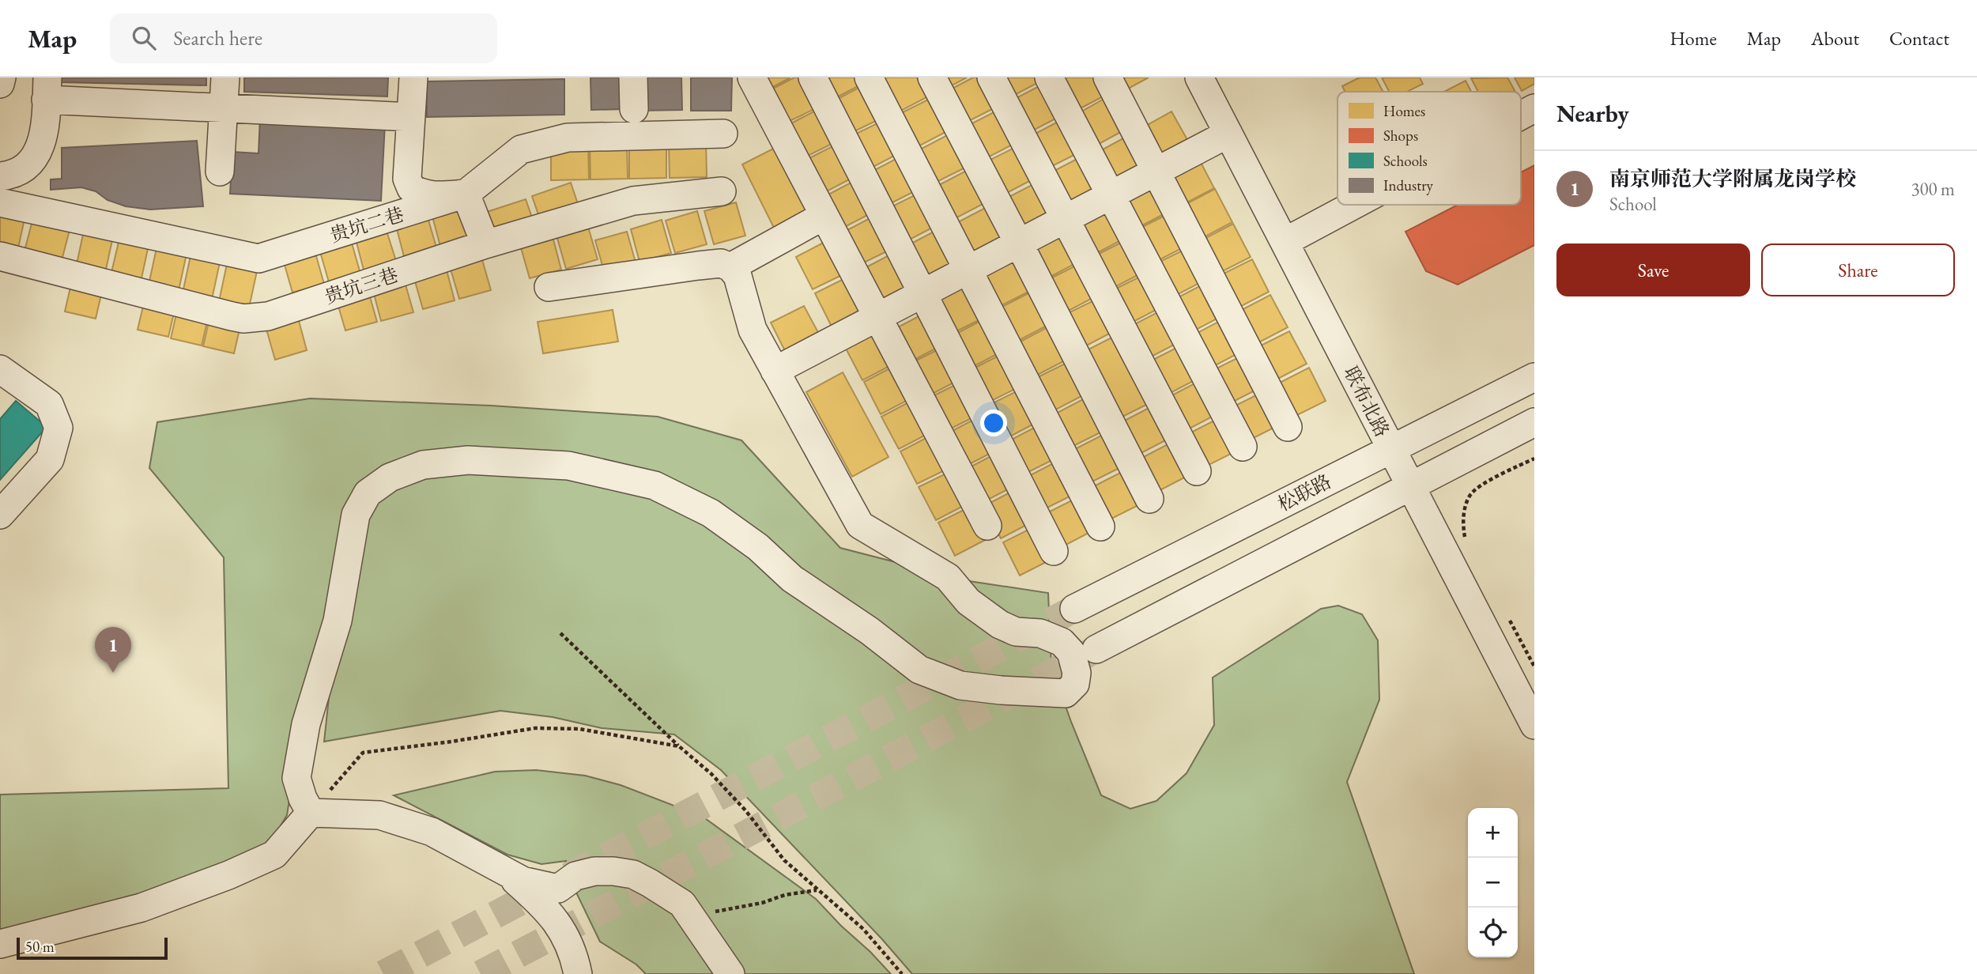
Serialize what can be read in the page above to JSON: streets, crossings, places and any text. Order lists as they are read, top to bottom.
{
  "streets": {
    "street": [
      "贵坑二巷",
      "贵坑三巷",
      "联布北路",
      "松联路"
    ]
  },
  "crossings": [
    ["联布北路", "松联路"]
  ],
  "legend": [
    "Homes",
    "Shops",
    "Schools",
    "Industry"
  ],
  "scale_bar": "50 m",
  "page": {
    "header": "Map",
    "search": "Search here",
    "nav": [
      "Home",
      "Map",
      "About",
      "Contact"
    ],
    "heading": "Nearby",
    "list": [
      {
        "mark": "1",
        "name": "南京师范大学附属龙岗学校",
        "note": "School",
        "value": "300 m"
      }
    ],
    "buttons": ["Save", "Share"],
    "pins": "1",
    "map_buttons": ["+", "−"],
    "scale": "50 m"
  }
}
